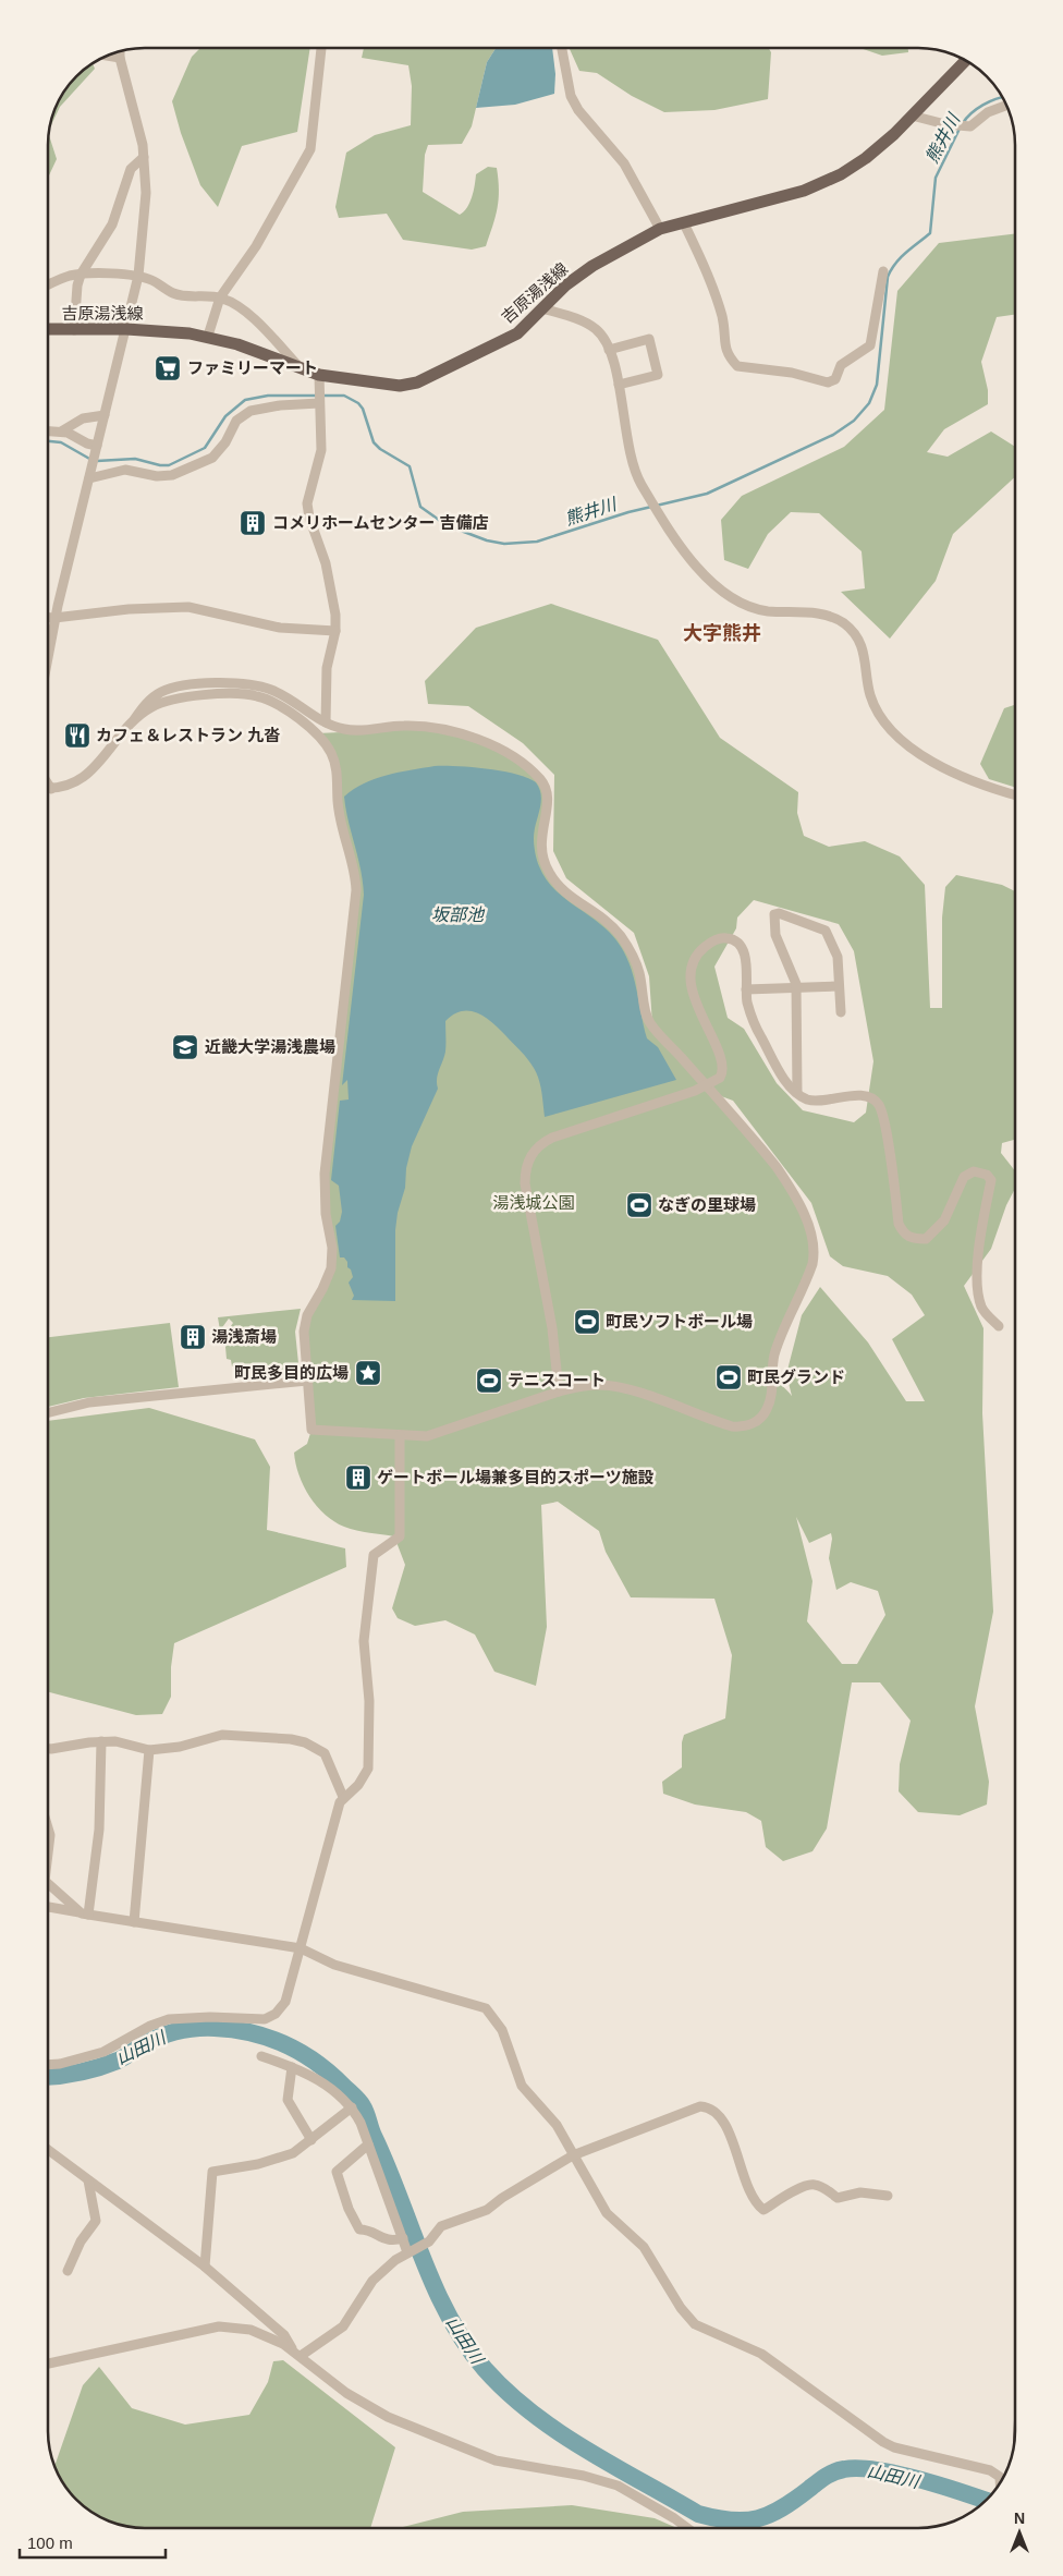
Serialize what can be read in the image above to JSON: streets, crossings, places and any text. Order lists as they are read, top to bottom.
{
  "streets": {
    "main road": ["吉原湯浅線"]
  },
  "districts": ["大字熊井"],
  "water": ["熊井川", "坂部池", "山田川"],
  "parks": ["湯浅城公園"],
  "places": {
    "supermarket": ["ファミリーマート"],
    "building": ["コメリホームセンター 吉備店", "湯浅斎場", "ゲートボール場兼多目的スポーツ施設"],
    "restaurant": ["カフェ＆レストラン 九沓"],
    "school or university": ["近畿大学湯浅農場"],
    "sports": [
      "なぎの里球場",
      "町民ソフトボール場",
      "町民グランド",
      "テニスコート"
    ],
    "place": ["町民多目的広場"]
  },
  "scale_bar": "100 m",
  "north": "top"
}
